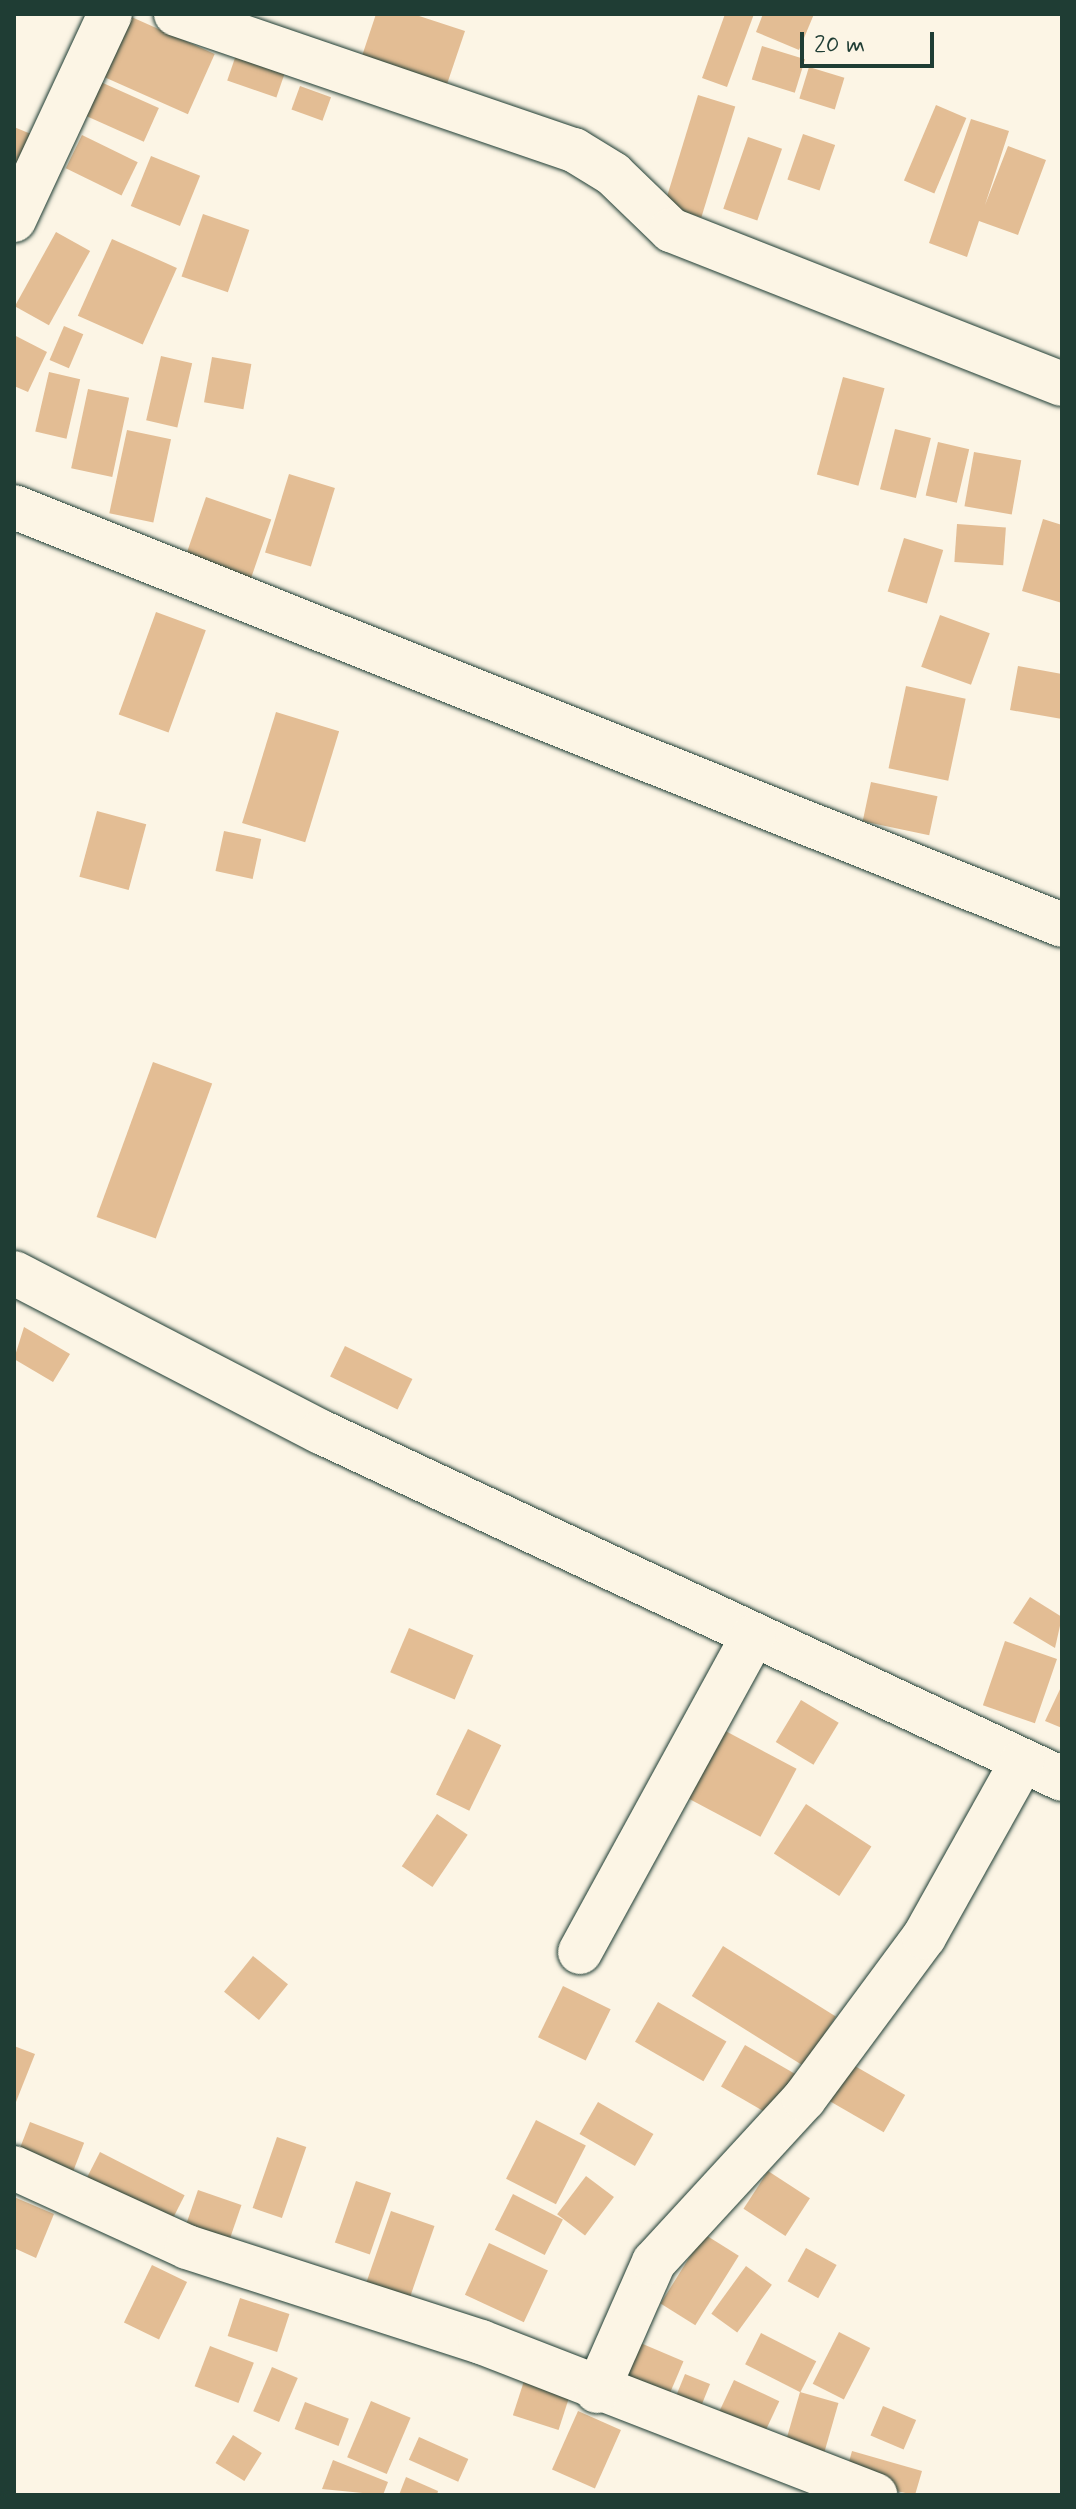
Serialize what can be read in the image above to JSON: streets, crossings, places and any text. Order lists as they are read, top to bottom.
{
  "scale_bar": "20 m"
}
